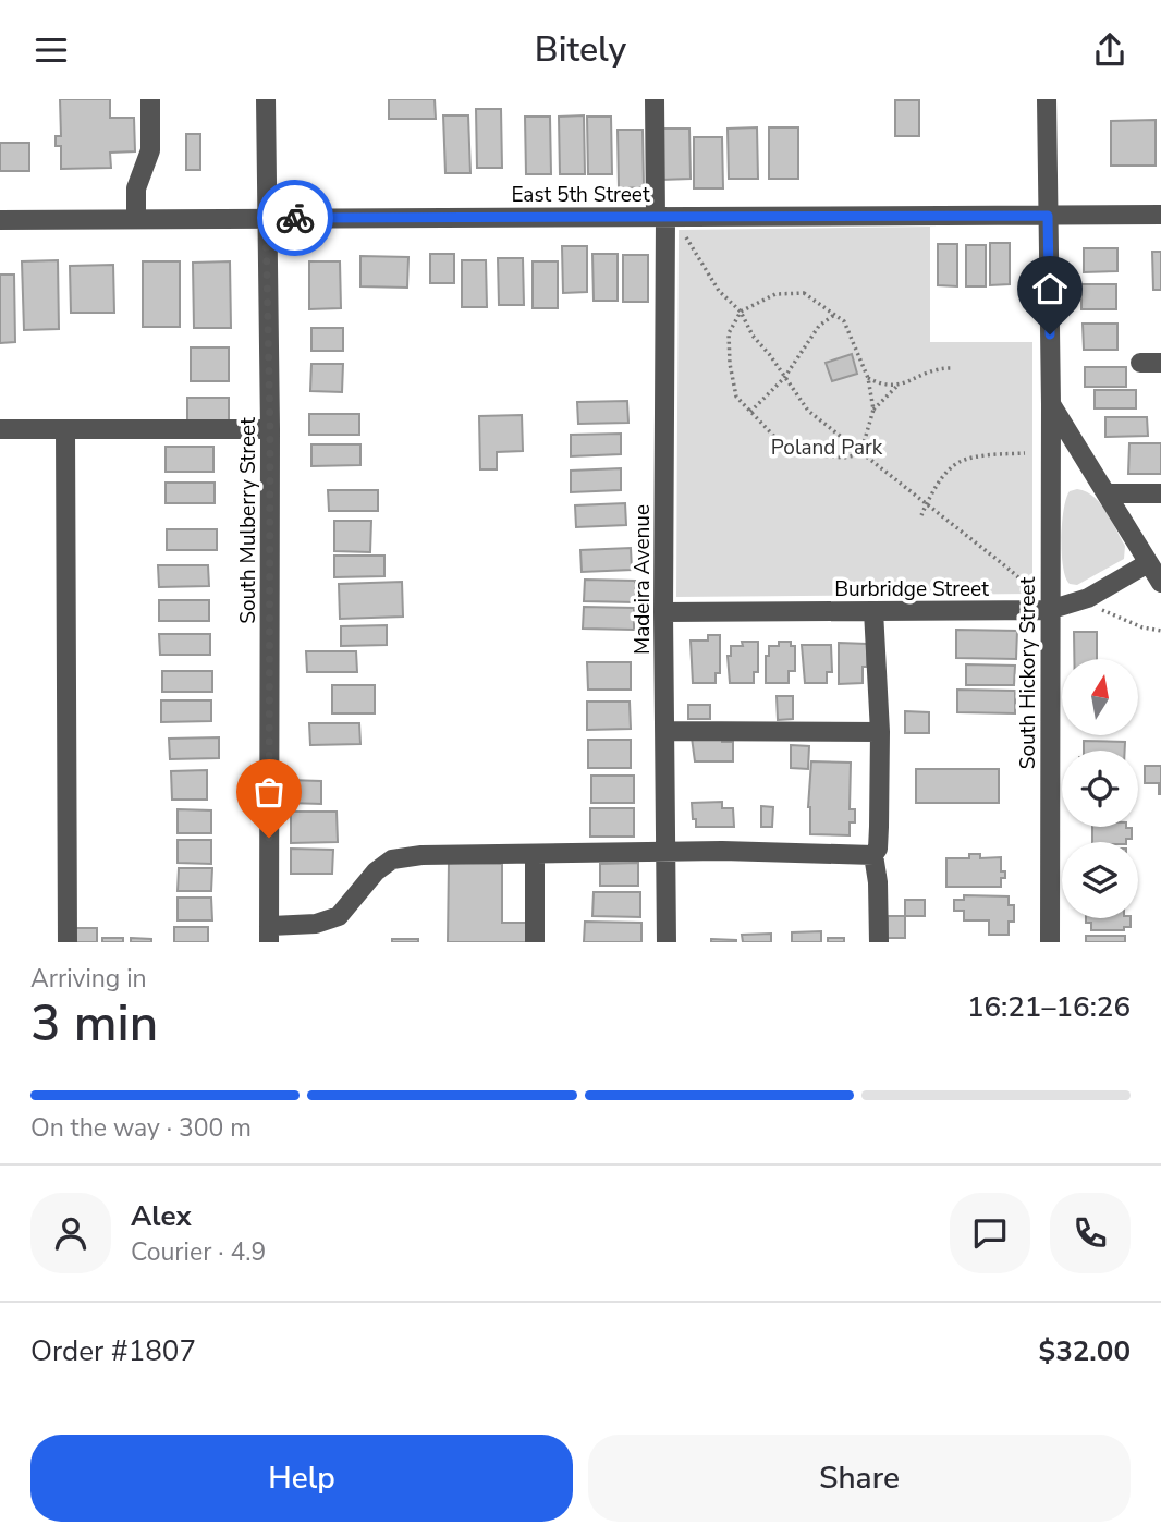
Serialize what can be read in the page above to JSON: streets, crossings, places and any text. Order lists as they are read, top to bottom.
{
  "streets": {
    "street": [
      "East 5th Street",
      "South Mulberry Street",
      "Madeira Avenue",
      "Burbridge Street",
      "South Hickory Street"
    ]
  },
  "crossings": [
    ["East 5th Street", "South Mulberry Street"],
    ["East 5th Street", "Madeira Avenue"],
    ["East 5th Street", "South Hickory Street"],
    ["Madeira Avenue", "Burbridge Street"],
    ["Burbridge Street", "South Hickory Street"]
  ],
  "parks": ["Poland Park"],
  "north": "top",
  "page": {
    "header": "Bitely",
    "heading": ["3 min", "Arriving in", "16:21–16:26"],
    "panel": [
      "Alex",
      "Courier · 4.9",
      "Order #1807",
      "$32.00"
    ],
    "bar": "On the way · 300 m",
    "buttons": ["Help", "Share"]
  }
}
